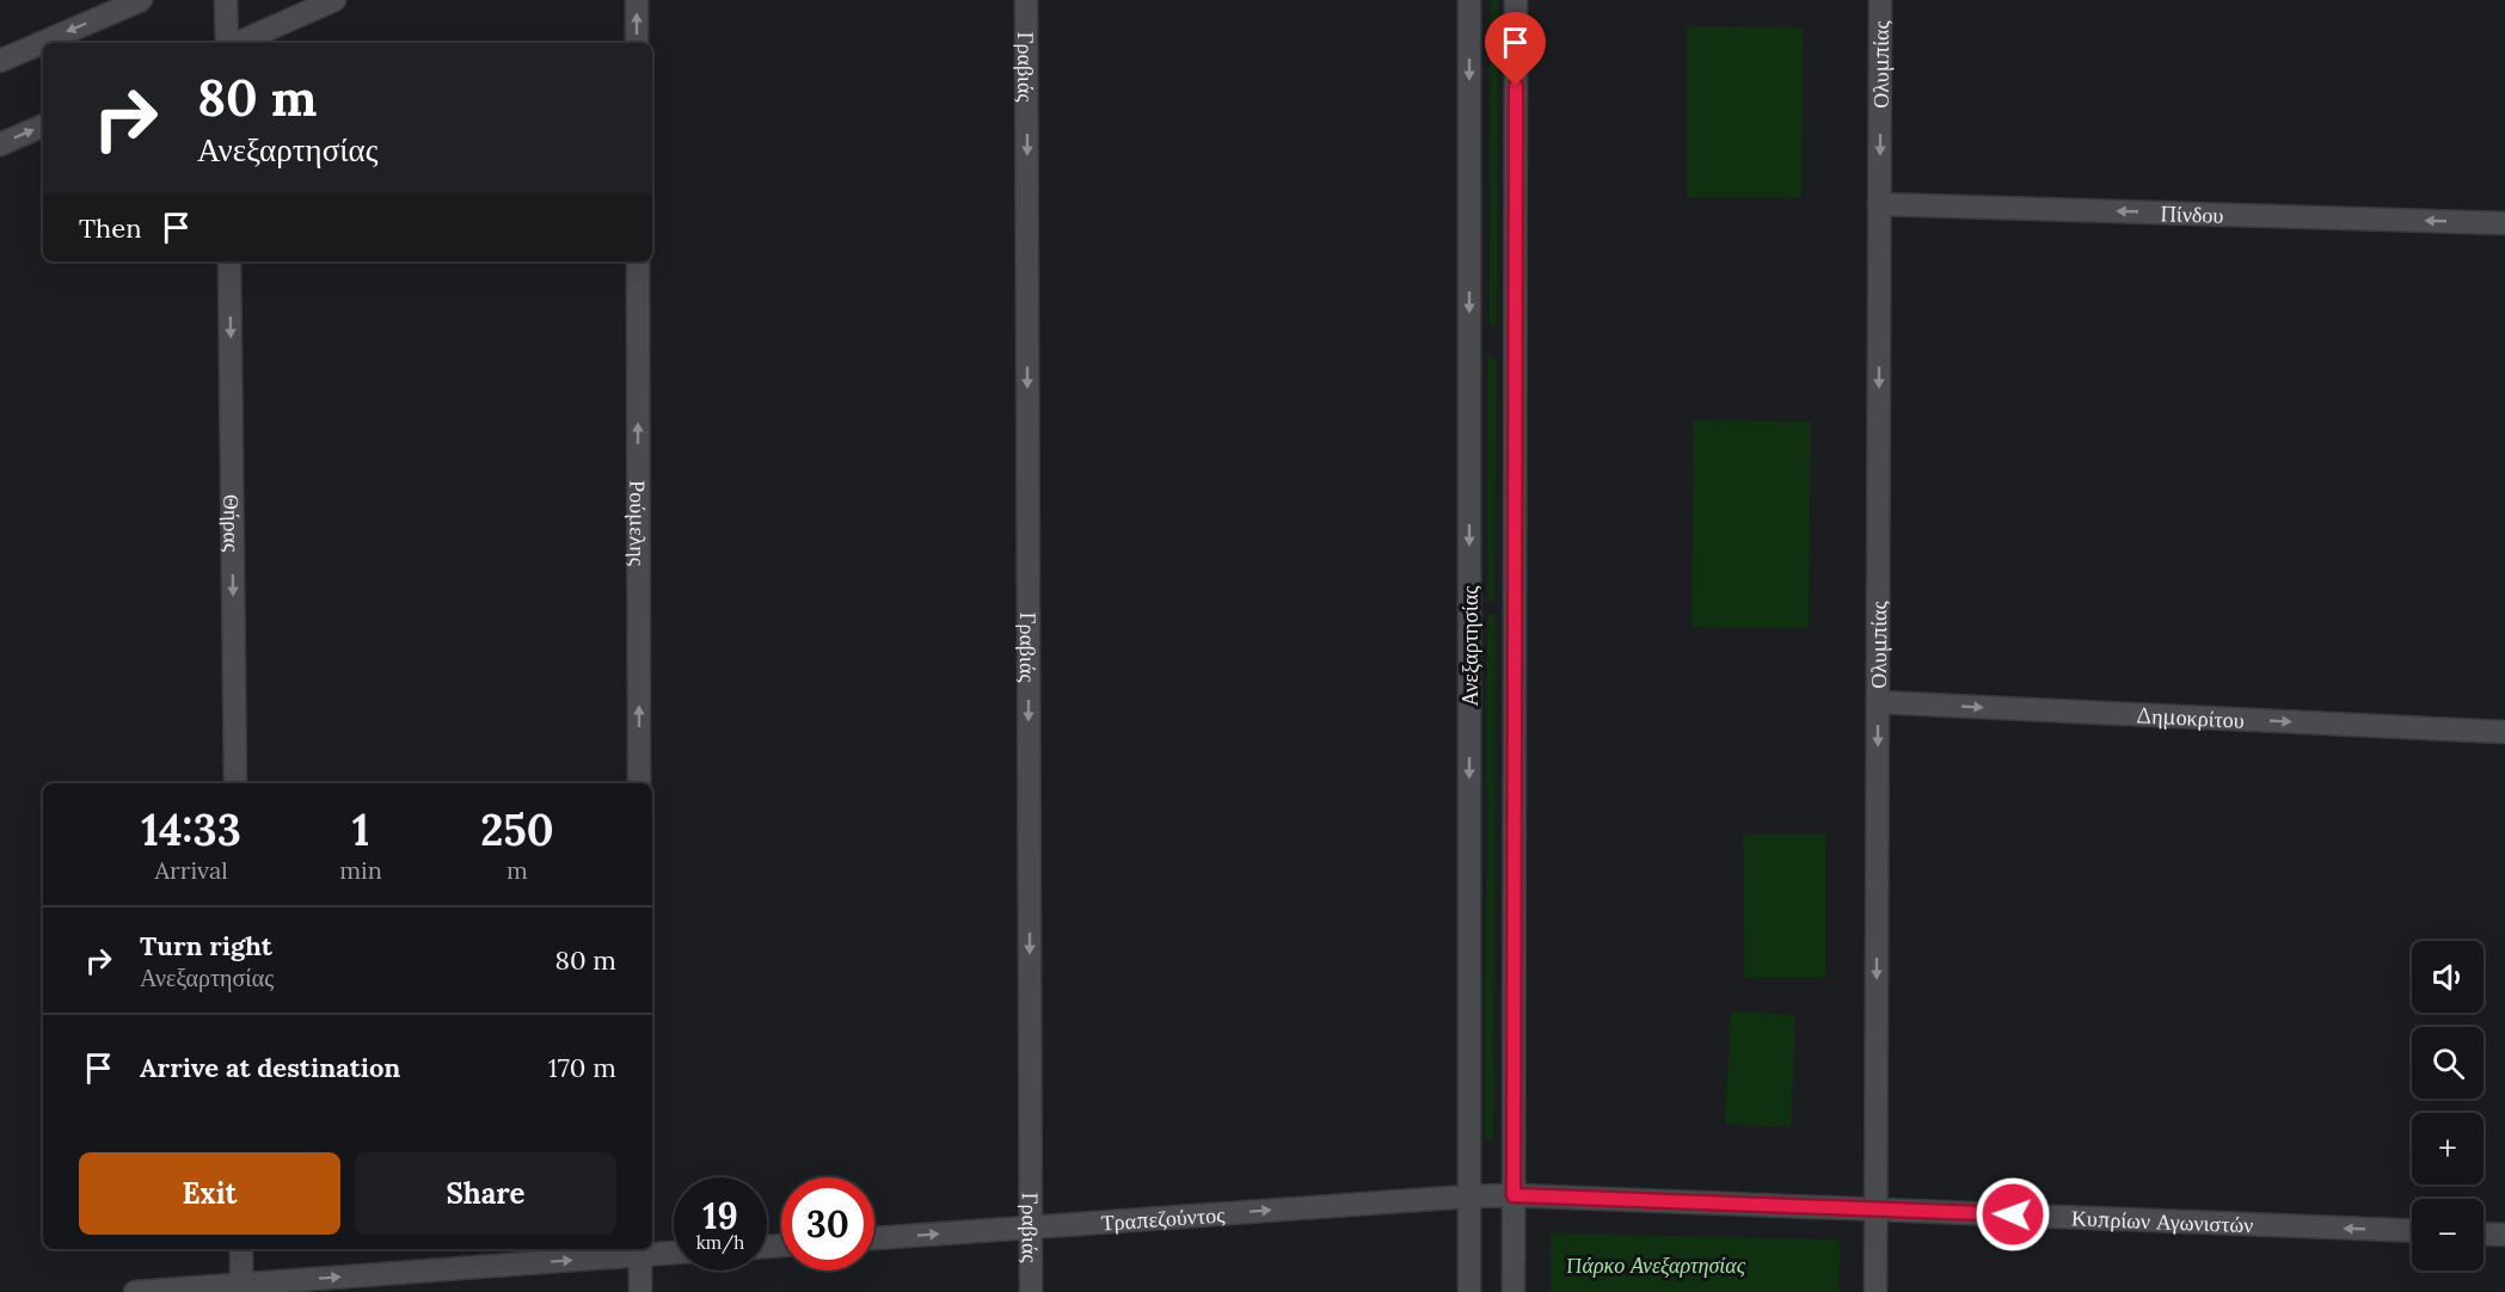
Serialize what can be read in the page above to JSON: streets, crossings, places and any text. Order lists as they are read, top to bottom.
{
  "streets": {
    "street": [
      "Γραβιάς",
      "Ολυμπίας",
      "Πίνδου",
      "Θήρας",
      "Ρούμελης",
      "Ανεξαρτησίας",
      "Δημοκρίτου",
      "Τραπεζούντος",
      "Κυπρίων Αγωνιστών"
    ]
  },
  "crossings": [
    ["Γραβιάς", "Τραπεζούντος"],
    ["Ολυμπίας", "Πίνδου"],
    ["Ολυμπίας", "Δημοκρίτου"],
    ["Ολυμπίας", "Κυπρίων Αγωνιστών"],
    ["Ανεξαρτησίας", "Τραπεζούντος"],
    ["Ανεξαρτησίας", "Κυπρίων Αγωνιστών"],
    ["Τραπεζούντος", "Κυπρίων Αγωνιστών"]
  ],
  "one_way": [
    "Γραβιάς",
    "Ολυμπίας",
    "Πίνδου",
    "Θήρας",
    "Ρούμελης",
    "Δημοκρίτου",
    "Τραπεζούντος",
    "Κυπρίων Αγωνιστών"
  ],
  "parks": ["Πάρκο Ανεξαρτησίας"],
  "page": {
    "turn": ["80 m", "Ανεξαρτησίας"],
    "then": "Then",
    "eta": [
      "14:33",
      "Arrival",
      "1",
      "min",
      "250",
      "m"
    ],
    "list": [
      {
        "name": "Turn right",
        "note": "Ανεξαρτησίας",
        "value": "80 m"
      },
      {
        "name": "Arrive at destination",
        "value": "170 m"
      }
    ],
    "map_buttons": ["+", "−"],
    "buttons": ["Exit", "Share"],
    "speed": "19 km/h",
    "limit": "30"
  }
}
